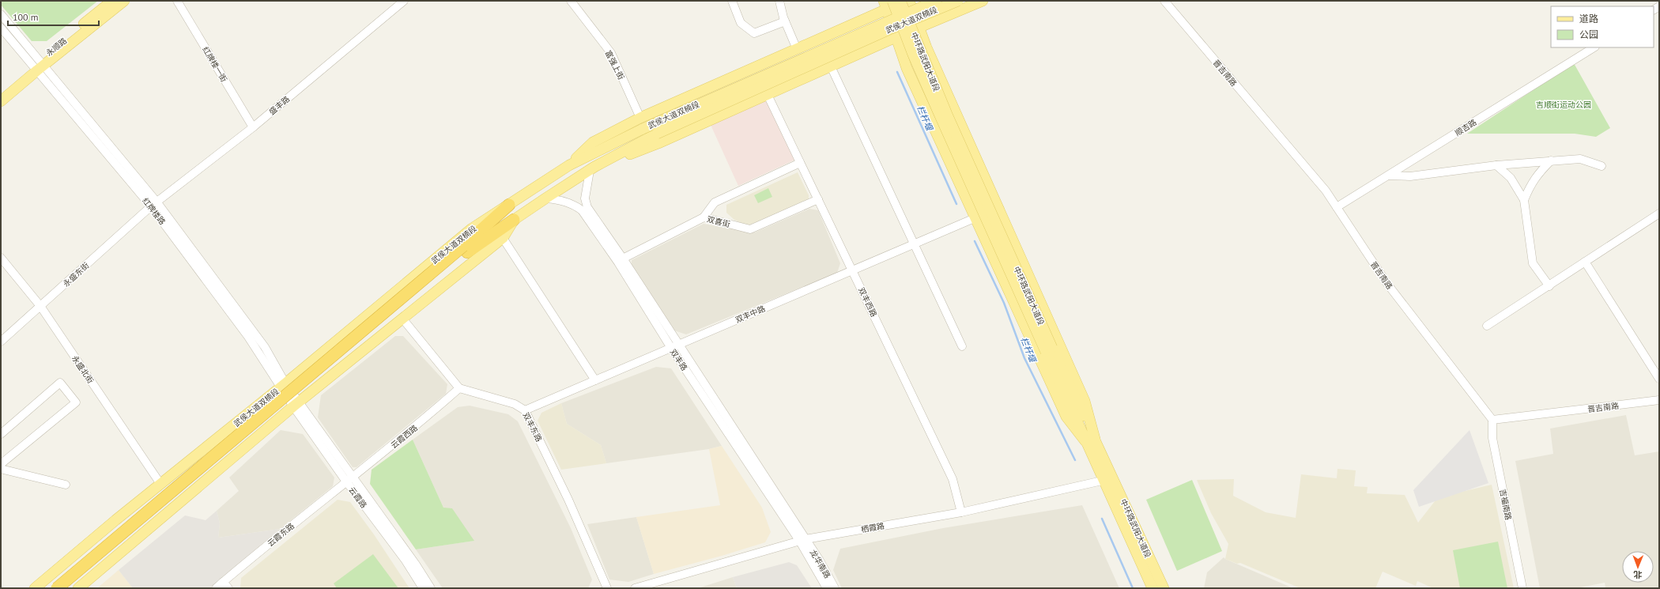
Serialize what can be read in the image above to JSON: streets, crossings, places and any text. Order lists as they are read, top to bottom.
{
  "streets": {
    "main road": ["武侯大道双楠段", "永顺路", "中环路武阳大道段"],
    "street": [
      "红牌楼一街",
      "富强上街",
      "晋吉南路",
      "盛丰路",
      "顺吉路",
      "红牌楼路",
      "双喜街",
      "永盛东街",
      "双丰西路",
      "双丰中路",
      "双丰路",
      "永盛北街",
      "双丰东路",
      "云霞西路",
      "云霞路",
      "吉福南路",
      "栖霞路",
      "云霞东路",
      "龙华南路"
    ]
  },
  "crossings": [
    ["武侯大道双楠段", "红牌楼路"],
    ["武侯大道双楠段", "双丰路"],
    ["武侯大道双楠段", "永盛北街"],
    ["武侯大道双楠段", "云霞路"],
    ["永顺路", "红牌楼路"],
    ["中环路武阳大道段", "栖霞路"],
    ["红牌楼一街", "盛丰路"],
    ["晋吉南路", "顺吉路"],
    ["晋吉南路", "吉福南路"],
    ["盛丰路", "红牌楼路"],
    ["盛丰路", "永盛东街"],
    ["红牌楼路", "永盛东街"],
    ["红牌楼路", "云霞路"],
    ["双喜街", "双丰西路"],
    ["双喜街", "双丰路"],
    ["永盛东街", "永盛北街"],
    ["双丰西路", "双丰中路"],
    ["双丰西路", "栖霞路"],
    ["双丰中路", "双丰路"],
    ["双丰中路", "双丰东路"],
    ["双丰路", "栖霞路"],
    ["双丰路", "龙华南路"],
    ["双丰东路", "云霞西路"],
    ["云霞西路", "云霞路"],
    ["云霞西路", "云霞东路"],
    ["云霞路", "云霞东路"],
    ["栖霞路", "龙华南路"]
  ],
  "water": ["栏杆堰"],
  "parks": ["吉顺街运动公园"],
  "legend": ["道路", "公园"],
  "scale_bar": "100 m",
  "north": "bottom"
}
